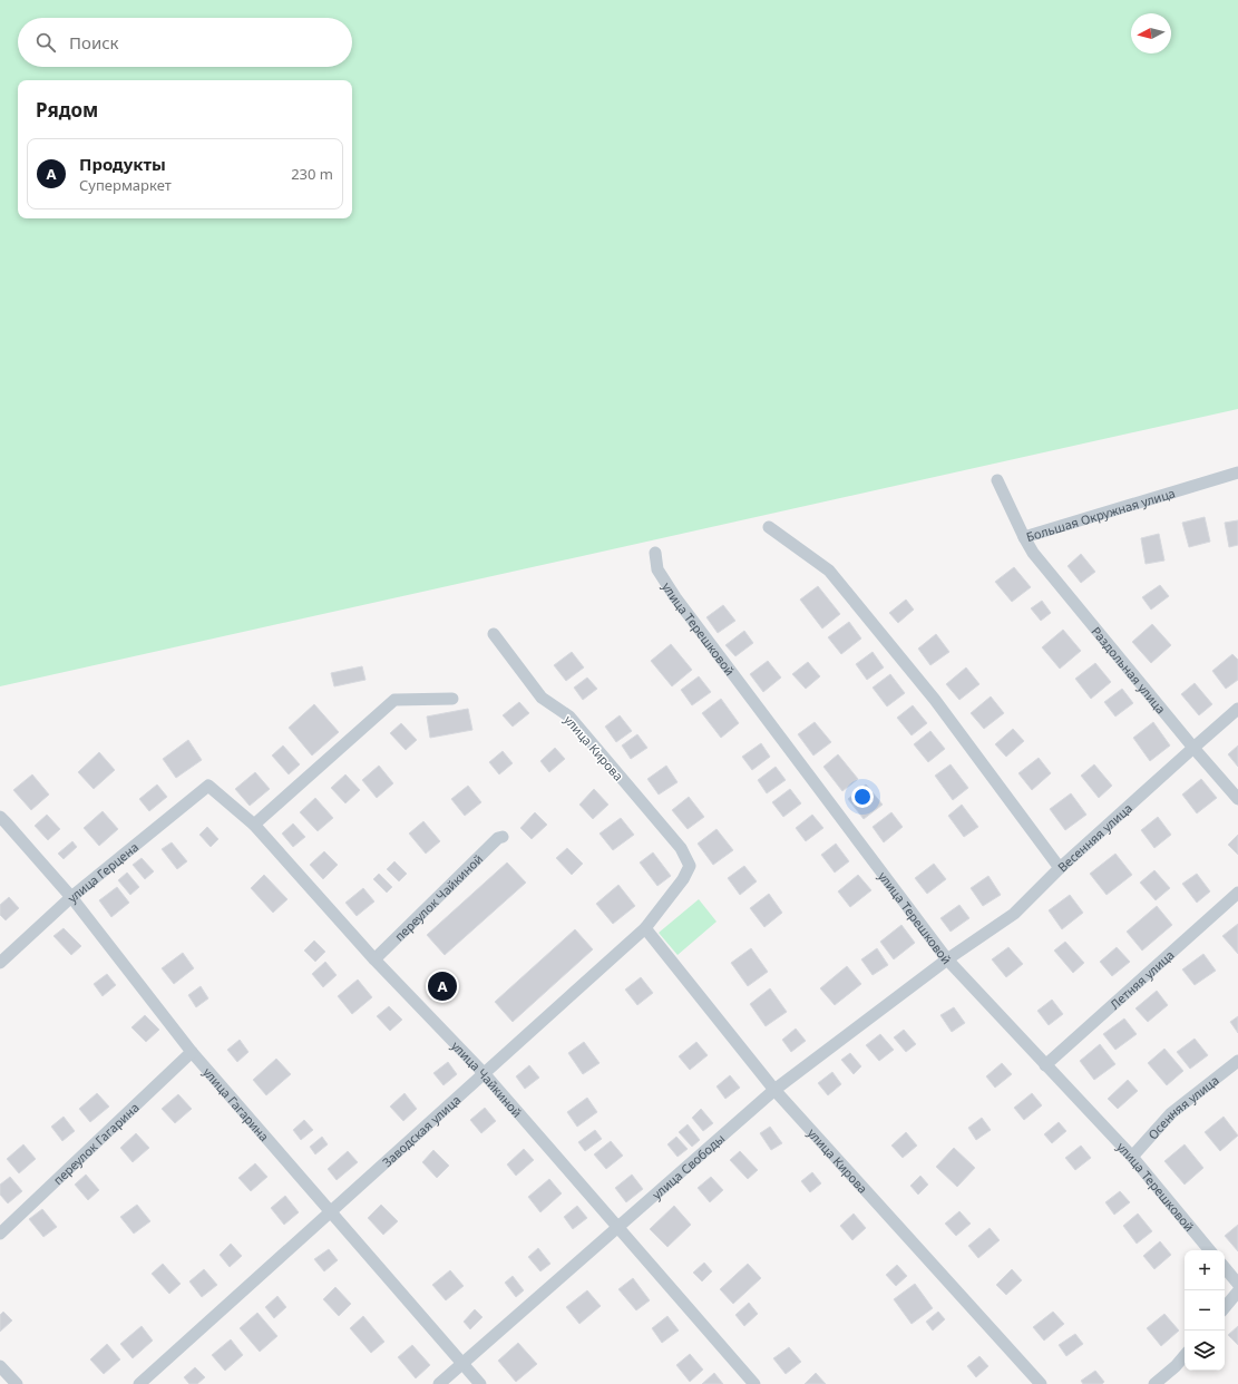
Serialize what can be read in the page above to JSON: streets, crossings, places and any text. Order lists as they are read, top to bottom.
{
  "streets": {
    "street": [
      "Большая Окружная улица",
      "улица Терешковой",
      "Раздольная улица",
      "улица Кирова",
      "Весенняя улица",
      "улица Герцена",
      "переулок Чайкиной",
      "Летняя улица",
      "улица Чайкиной",
      "улица Гагарина",
      "Осенняя улица",
      "Заводская улица",
      "переулок Гагарина",
      "улица Свободы"
    ]
  },
  "crossings": [
    ["Большая Окружная улица", "Раздольная улица"],
    ["улица Терешковой", "Весенняя улица"],
    ["улица Терешковой", "Летняя улица"],
    ["улица Терешковой", "Осенняя улица"],
    ["улица Терешковой", "улица Свободы"],
    ["Раздольная улица", "Весенняя улица"],
    ["улица Кирова", "Заводская улица"],
    ["улица Кирова", "улица Свободы"],
    ["Весенняя улица", "улица Свободы"],
    ["улица Герцена", "улица Чайкиной"],
    ["улица Герцена", "улица Гагарина"],
    ["переулок Чайкиной", "улица Чайкиной"],
    ["улица Чайкиной", "Заводская улица"],
    ["улица Чайкиной", "улица Свободы"],
    ["улица Гагарина", "Заводская улица"],
    ["улица Гагарина", "переулок Гагарина"],
    ["улица Гагарина", "улица Свободы"]
  ],
  "north": "left",
  "page": {
    "search": "Поиск",
    "heading": "Рядом",
    "list": [
      {
        "mark": "A",
        "name": "Продукты",
        "note": "Супермаркет",
        "value": "230 m"
      }
    ],
    "pins": "A",
    "map_buttons": ["+", "−"]
  }
}
